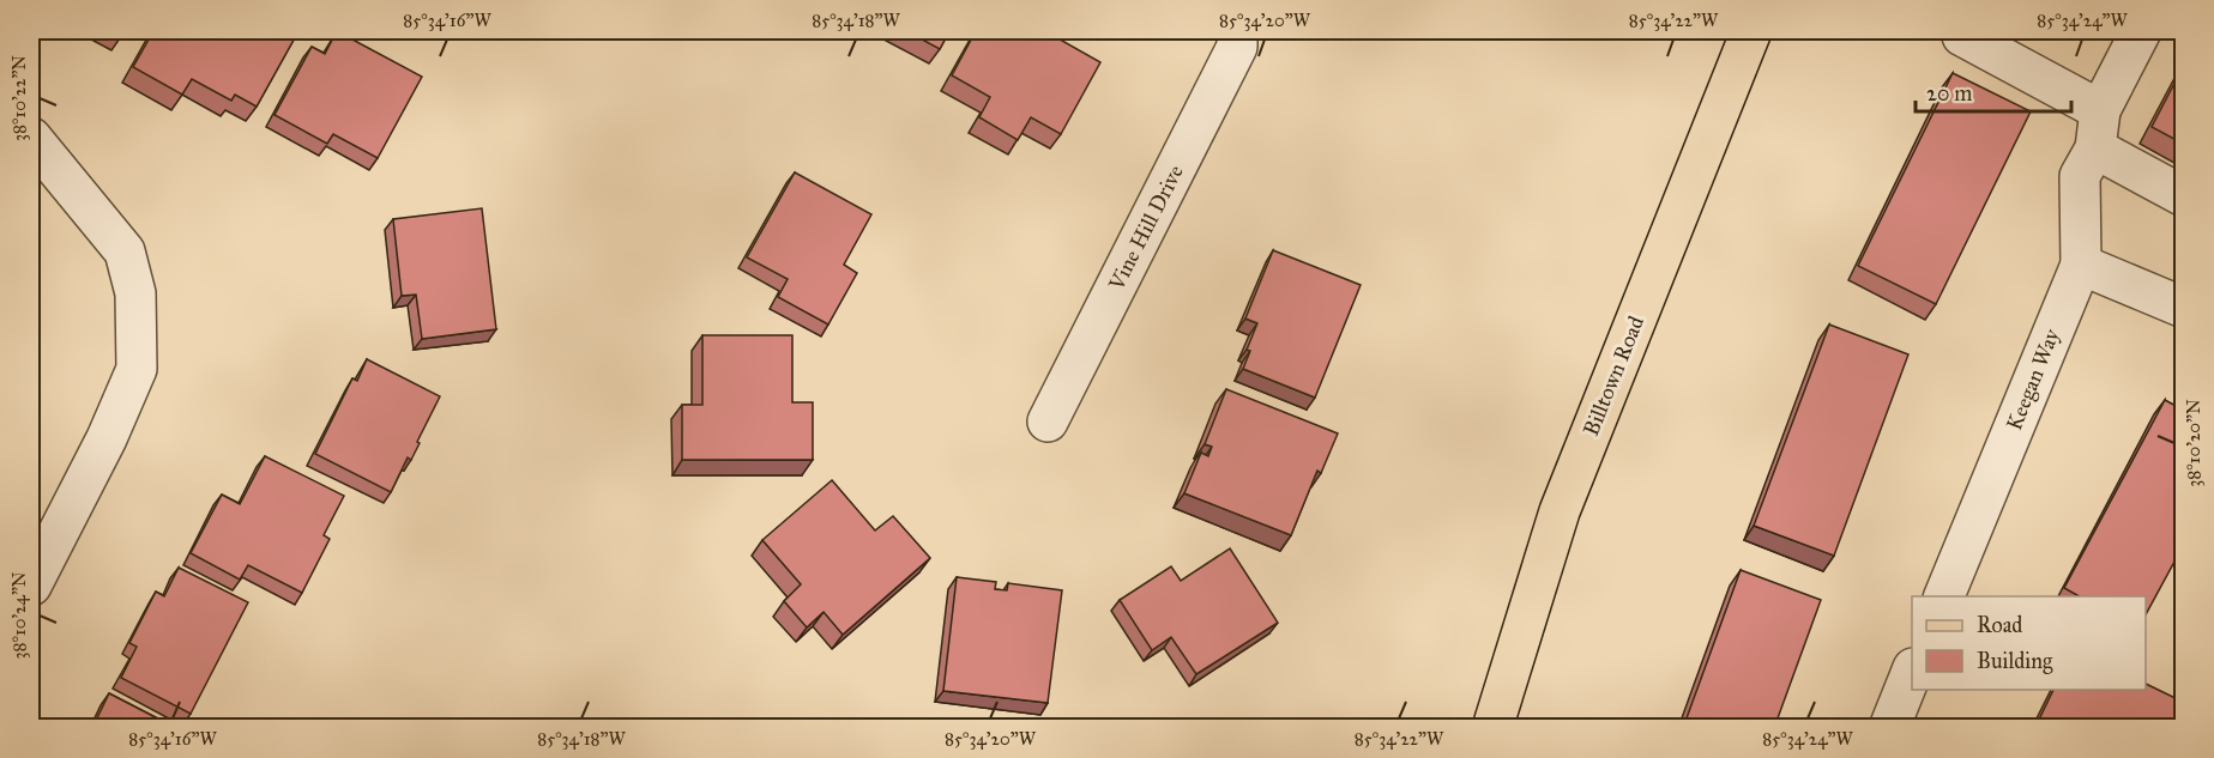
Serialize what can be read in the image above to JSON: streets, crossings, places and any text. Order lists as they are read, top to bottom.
{
  "streets": {
    "main road": ["Billtown Road"],
    "street": ["Vine Hill Drive", "Keegan Way"]
  },
  "legend": ["Road", "Building"],
  "scale_bar": "20 m",
  "coordinates": [
    "85°34'16\"W",
    "85°34'18\"W",
    "85°34'20\"W",
    "85°34'22\"W",
    "85°34'24\"W",
    "38°10'22\"N",
    "38°10'20\"N",
    "38°10'24\"N"
  ]
}
